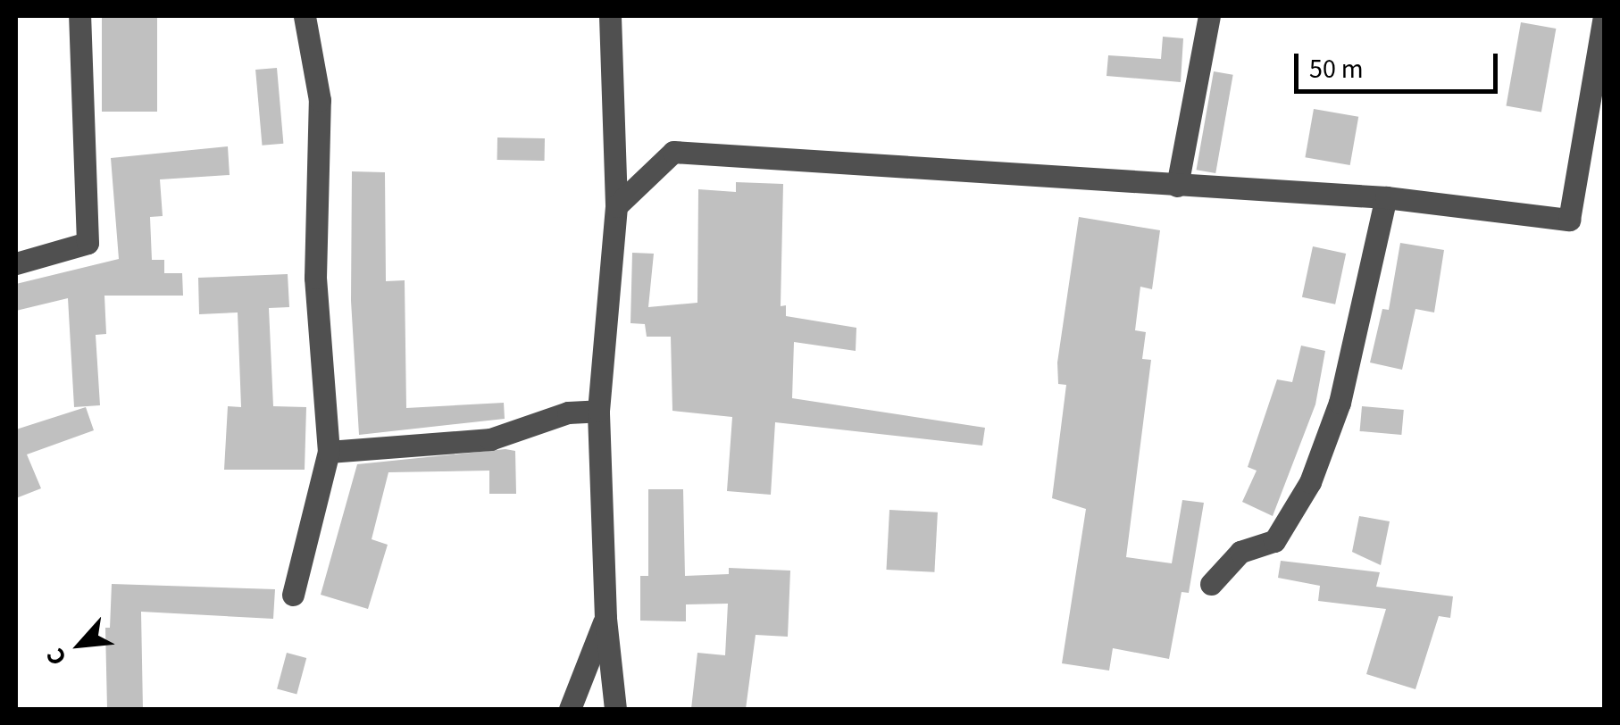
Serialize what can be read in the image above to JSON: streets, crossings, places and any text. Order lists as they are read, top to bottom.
{
  "scale_bar": "50 m",
  "north": "bottom left"
}
